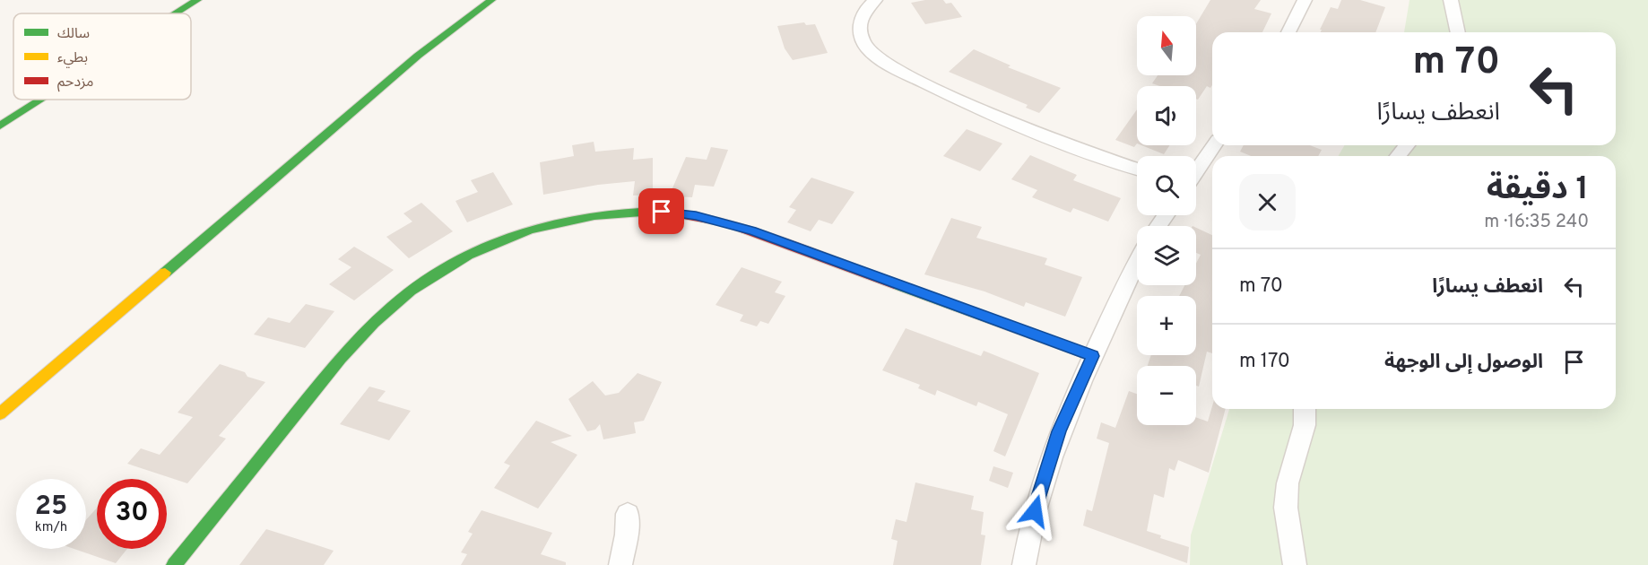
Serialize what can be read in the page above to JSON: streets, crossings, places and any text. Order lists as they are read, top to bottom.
{
  "legend": ["سالك", "بطيء", "مزدحم"],
  "north": "top",
  "page": {
    "map_buttons": ["+", "−"],
    "turn": ["70 m", "انعطف يسارًا"],
    "heading": ["1 دقيقة", "240 m · 16:35"],
    "list": [
      {
        "name": "انعطف يسارًا",
        "value": "70 m"
      },
      {
        "name": "الوصول إلى الوجهة",
        "value": "170 m"
      }
    ],
    "speed": "25 km/h",
    "limit": "30"
  }
}
